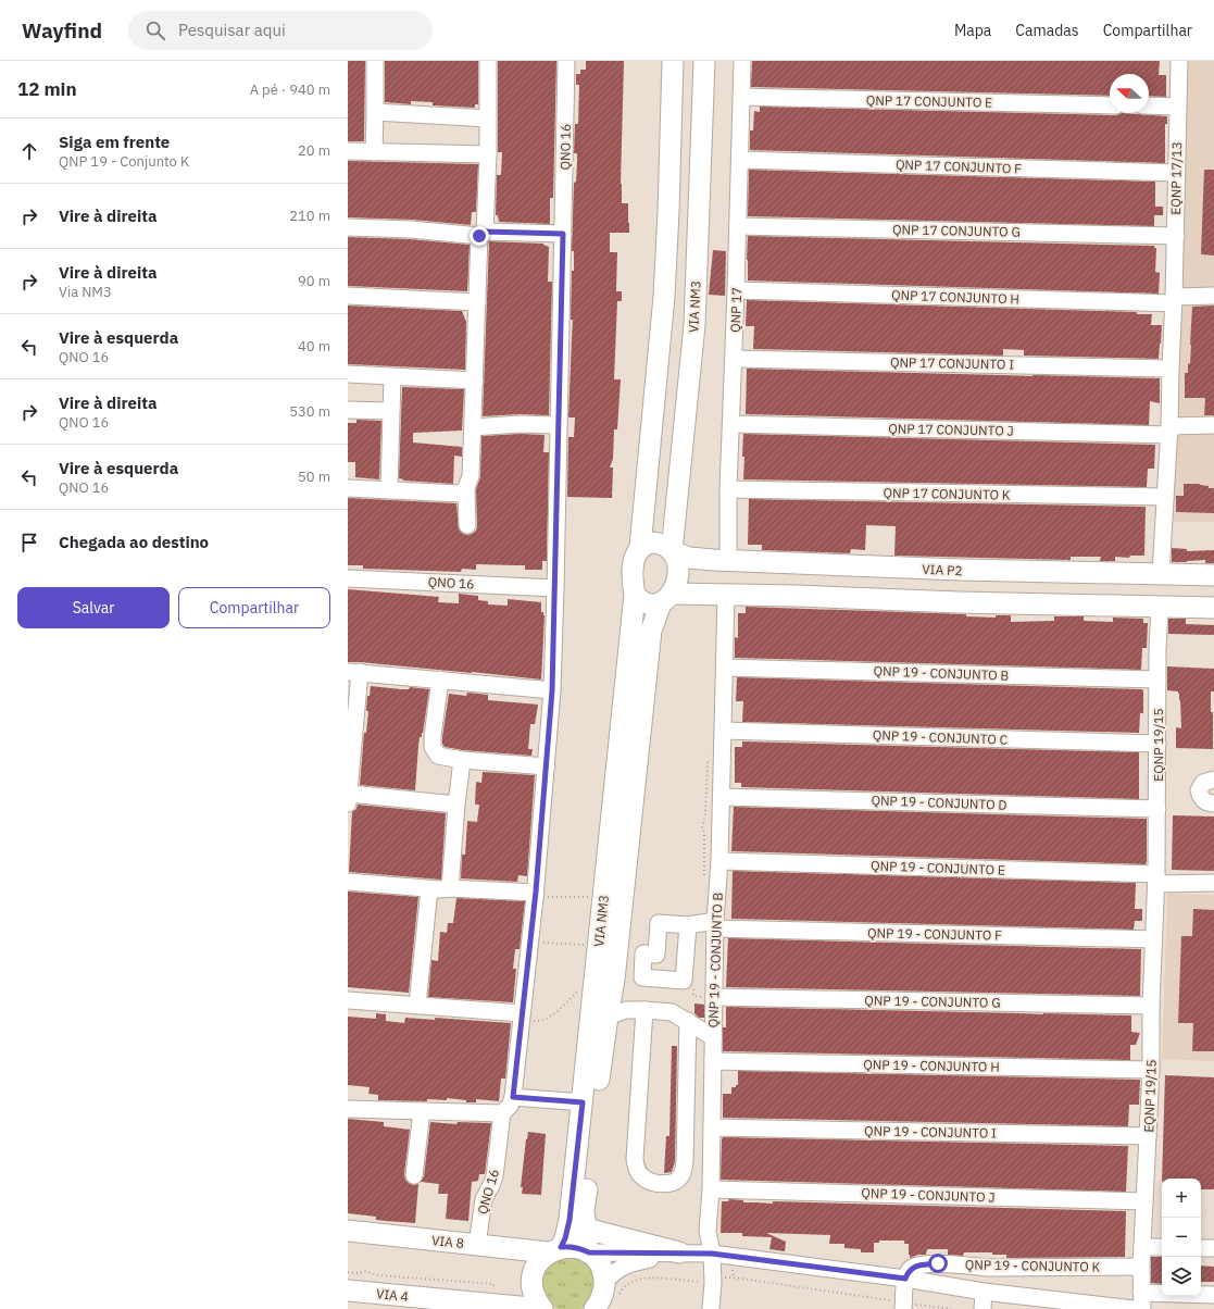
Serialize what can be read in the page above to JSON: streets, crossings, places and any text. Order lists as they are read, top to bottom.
{
  "streets": {
    "main road": [
      "VIA NM3",
      "VIA P2",
      "VIA 8",
      "VIA 4"
    ],
    "street": [
      "QNP 17 CONJUNTO E",
      "QNO 16",
      "QNP 17 CONJUNTO F",
      "EQNP 17/13",
      "QNP 17 CONJUNTO G",
      "QNP 17 CONJUNTO H",
      "QNP 17",
      "QNP 17 CONJUNTO I",
      "QNP 17 CONJUNTO J",
      "QNP 17 CONJUNTO K",
      "QNP 19 - CONJUNTO B",
      "QNP 19 - CONJUNTO C",
      "EQNP 19/15",
      "QNP 19 - CONJUNTO D",
      "QNP 19 - CONJUNTO E",
      "QNP 19 - CONJUNTO F",
      "QNP 19 - CONJUNTO G",
      "QNP 19 - CONJUNTO H",
      "QNP 19 - CONJUNTO I",
      "QNP 19 - CONJUNTO J",
      "QNP 19 - CONJUNTO K"
    ]
  },
  "crossings": [
    ["QNP 17 CONJUNTO E", "QNP 17"],
    ["QNO 16", "VIA 8"],
    ["QNP 17 CONJUNTO F", "EQNP 17/13"],
    ["QNP 17 CONJUNTO F", "QNP 17"],
    ["EQNP 17/13", "QNP 17 CONJUNTO G"],
    ["EQNP 17/13", "QNP 17 CONJUNTO H"],
    ["EQNP 17/13", "QNP 17 CONJUNTO I"],
    ["EQNP 17/13", "QNP 17 CONJUNTO J"],
    ["EQNP 17/13", "QNP 17 CONJUNTO K"],
    ["EQNP 17/13", "VIA P2"],
    ["QNP 17 CONJUNTO G", "QNP 17"],
    ["QNP 17 CONJUNTO H", "QNP 17"],
    ["VIA NM3", "VIA P2"],
    ["VIA NM3", "VIA 8"],
    ["VIA NM3", "VIA 4"],
    ["QNP 17", "QNP 17 CONJUNTO I"],
    ["QNP 17", "QNP 17 CONJUNTO J"],
    ["QNP 17", "QNP 17 CONJUNTO K"],
    ["QNP 17", "VIA P2"],
    ["QNP 19 - CONJUNTO B", "QNP 19 - CONJUNTO C"],
    ["QNP 19 - CONJUNTO B", "EQNP 19/15"],
    ["QNP 19 - CONJUNTO B", "QNP 19 - CONJUNTO D"],
    ["QNP 19 - CONJUNTO B", "QNP 19 - CONJUNTO E"],
    ["QNP 19 - CONJUNTO B", "QNP 19 - CONJUNTO F"],
    ["QNP 19 - CONJUNTO B", "QNP 19 - CONJUNTO G"],
    ["QNP 19 - CONJUNTO B", "QNP 19 - CONJUNTO H"],
    ["QNP 19 - CONJUNTO B", "QNP 19 - CONJUNTO I"],
    ["QNP 19 - CONJUNTO B", "QNP 19 - CONJUNTO J"],
    ["QNP 19 - CONJUNTO C", "EQNP 19/15"],
    ["EQNP 19/15", "QNP 19 - CONJUNTO D"],
    ["EQNP 19/15", "QNP 19 - CONJUNTO E"],
    ["EQNP 19/15", "QNP 19 - CONJUNTO F"],
    ["EQNP 19/15", "QNP 19 - CONJUNTO G"],
    ["EQNP 19/15", "QNP 19 - CONJUNTO H"],
    ["EQNP 19/15", "QNP 19 - CONJUNTO I"],
    ["EQNP 19/15", "QNP 19 - CONJUNTO J"],
    ["EQNP 19/15", "QNP 19 - CONJUNTO K"]
  ],
  "north": "left",
  "page": {
    "header": "Wayfind",
    "search": "Pesquisar aqui",
    "nav": ["Mapa", "Camadas", "Compartilhar"],
    "heading": ["12 min", "A pé · 940 m"],
    "list": [
      ["Siga em frente", "QNP 19 - Conjunto K", "20 m"],
      ["Vire à direita", "210 m"],
      ["Vire à direita", "Via NM3", "90 m"],
      ["Vire à esquerda", "QNO 16", "40 m"],
      ["Vire à direita", "QNO 16", "530 m"],
      ["Vire à esquerda", "QNO 16", "50 m"],
      "Chegada ao destino"
    ],
    "buttons": ["Salvar", "Compartilhar"],
    "map_buttons": ["+", "−"]
  }
}
